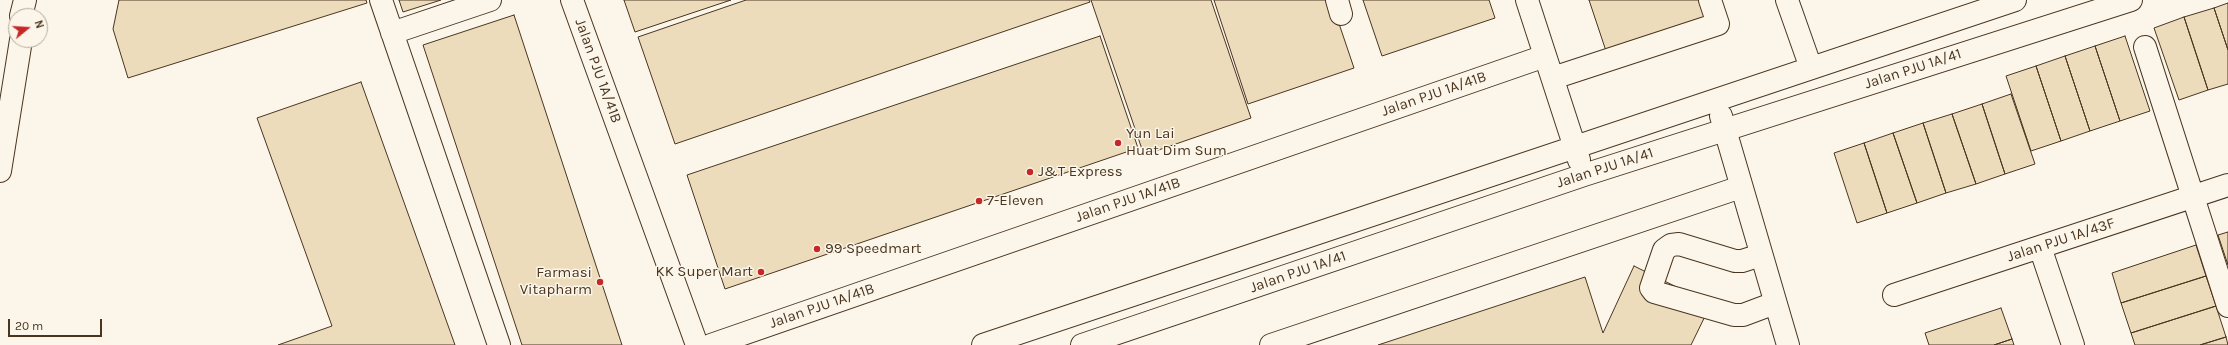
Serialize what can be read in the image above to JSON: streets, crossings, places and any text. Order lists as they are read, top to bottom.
{
  "streets": {
    "street": ["Jalan PJU 1A/41", "Jalan PJU 1A/41B", "Jalan PJU 1A/43F"]
  },
  "places": [
    "Yun Lai Huat Dim Sum",
    "J&T Express",
    "7-Eleven",
    "99 Speedmart",
    "KK Super Mart",
    "Farmasi Vitapharm"
  ],
  "scale_bar": "20 m",
  "north": "right"
}
